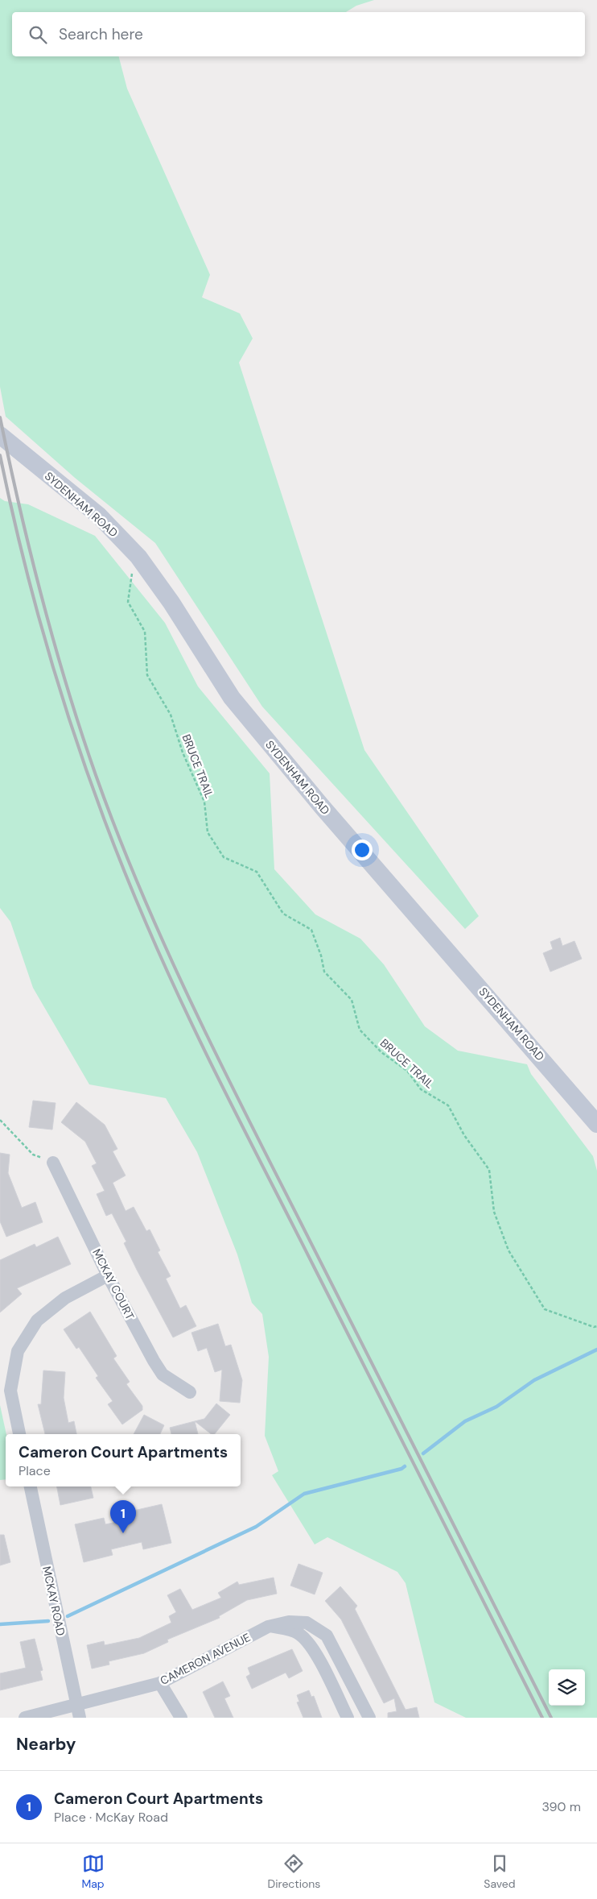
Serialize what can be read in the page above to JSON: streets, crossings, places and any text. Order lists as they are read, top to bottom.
{
  "streets": {
    "main road": ["SYDENHAM ROAD"],
    "street": ["MCKAY COURT", "MCKAY ROAD", "CAMERON AVENUE"],
    "path": ["BRUCE TRAIL"]
  },
  "crossings": [
    ["MCKAY ROAD", "CAMERON AVENUE"]
  ],
  "page": {
    "search": "Search here",
    "popup": ["Cameron Court Apartments", "Place"],
    "pins": "1",
    "heading": "Nearby",
    "list": [
      {
        "mark": "1",
        "name": "Cameron Court Apartments",
        "note": "Place · McKay Road",
        "value": "390 m"
      }
    ],
    "nav": ["Map", "Directions", "Saved"]
  }
}
